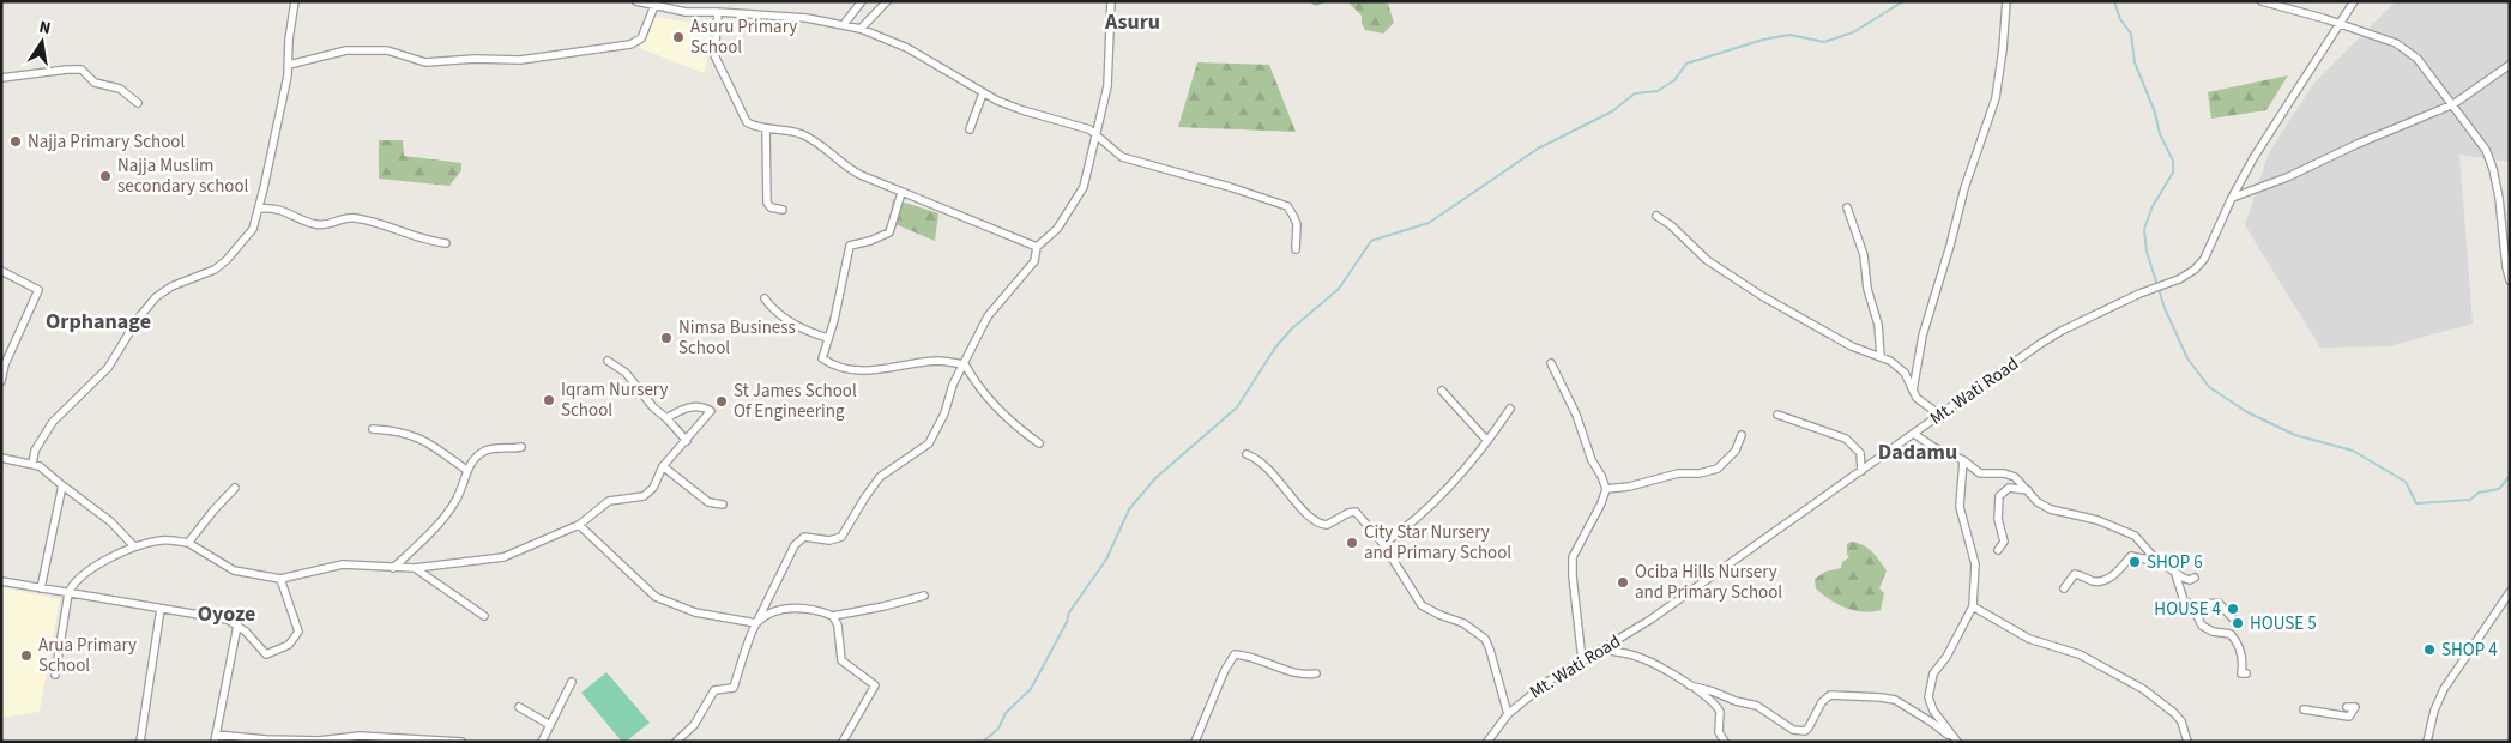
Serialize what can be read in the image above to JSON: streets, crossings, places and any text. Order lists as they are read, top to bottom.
{
  "streets": {
    "street": ["Mt. Wati Road"]
  },
  "districts": [
    "Asuru",
    "Orphanage",
    "Dadamu",
    "Oyoze"
  ],
  "places": [
    "Asuru Primary School",
    "Najja Primary School",
    "Najja Muslim secondary school",
    "Nimsa Business School",
    "Iqram Nursery School",
    "St James School Of Engineering",
    "City Star Nursery and Primary School",
    "SHOP 6",
    "Ociba Hills Nursery and Primary School",
    "HOUSE 4",
    "HOUSE 5",
    "SHOP 4",
    "Arua Primary School"
  ],
  "north": "top"
}
